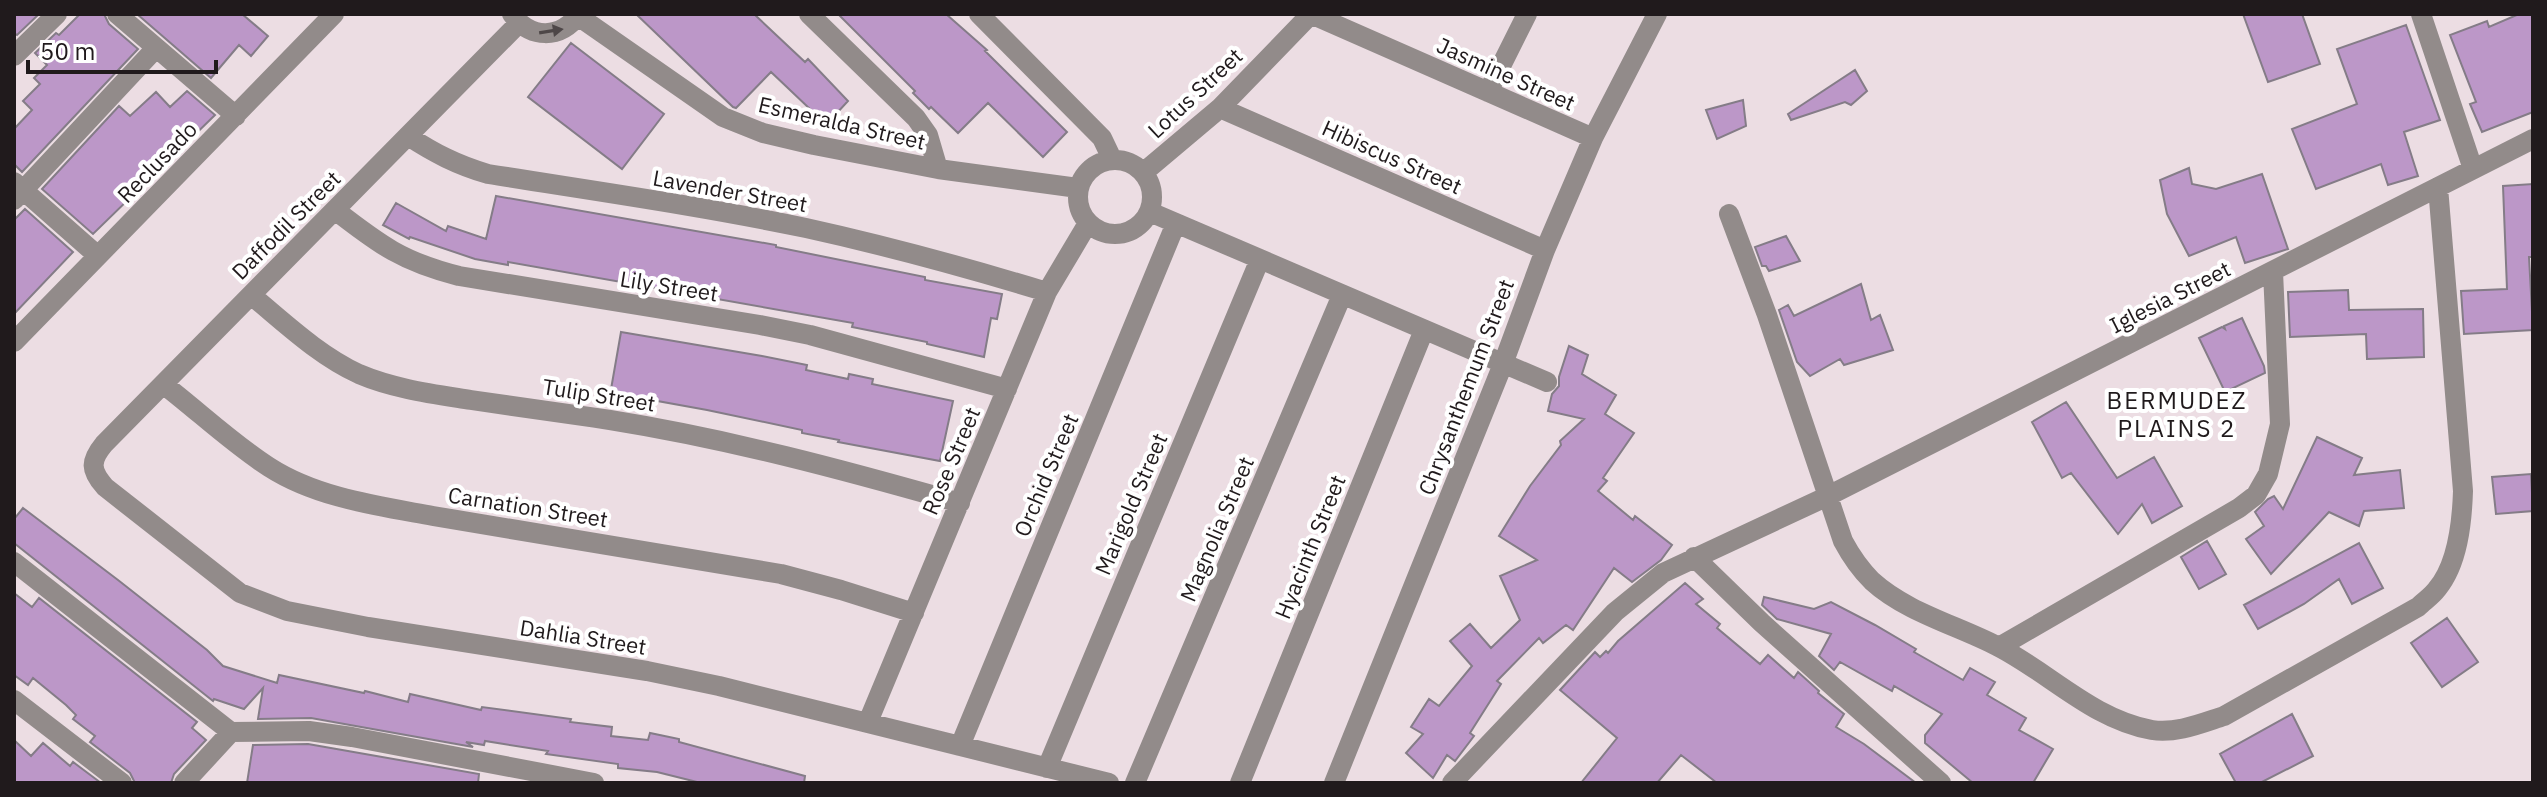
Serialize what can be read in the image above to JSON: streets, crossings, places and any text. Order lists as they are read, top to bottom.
{
  "streets": {
    "street": [
      "Jasmine Street",
      "Lotus Street",
      "Esmeralda Street",
      "Hibiscus Street",
      "Reclusado",
      "Lavender Street",
      "Daffodil Street",
      "Lily Street",
      "Iglesia Street",
      "Chrysanthemum Street",
      "Tulip Street",
      "Rose Street",
      "Orchid Street",
      "Marigold Street",
      "Carnation Street",
      "Magnolia Street",
      "Hyacinth Street",
      "Dahlia Street"
    ]
  },
  "crossings": [
    ["Jasmine Street", "Lotus Street"],
    ["Jasmine Street", "Chrysanthemum Street"],
    ["Lotus Street", "Esmeralda Street"],
    ["Lotus Street", "Hibiscus Street"],
    ["Lotus Street", "Rose Street"],
    ["Esmeralda Street", "Rose Street"],
    ["Hibiscus Street", "Chrysanthemum Street"],
    ["Lavender Street", "Daffodil Street"],
    ["Lavender Street", "Rose Street"],
    ["Daffodil Street", "Lily Street"],
    ["Daffodil Street", "Tulip Street"],
    ["Daffodil Street", "Carnation Street"],
    ["Daffodil Street", "Dahlia Street"],
    ["Lily Street", "Rose Street"],
    ["Tulip Street", "Rose Street"],
    ["Rose Street", "Carnation Street"],
    ["Rose Street", "Dahlia Street"],
    ["Orchid Street", "Dahlia Street"],
    ["Marigold Street", "Dahlia Street"]
  ],
  "districts": ["BERMUDEZ PLAINS 2"],
  "scale_bar": "50 m"
}
